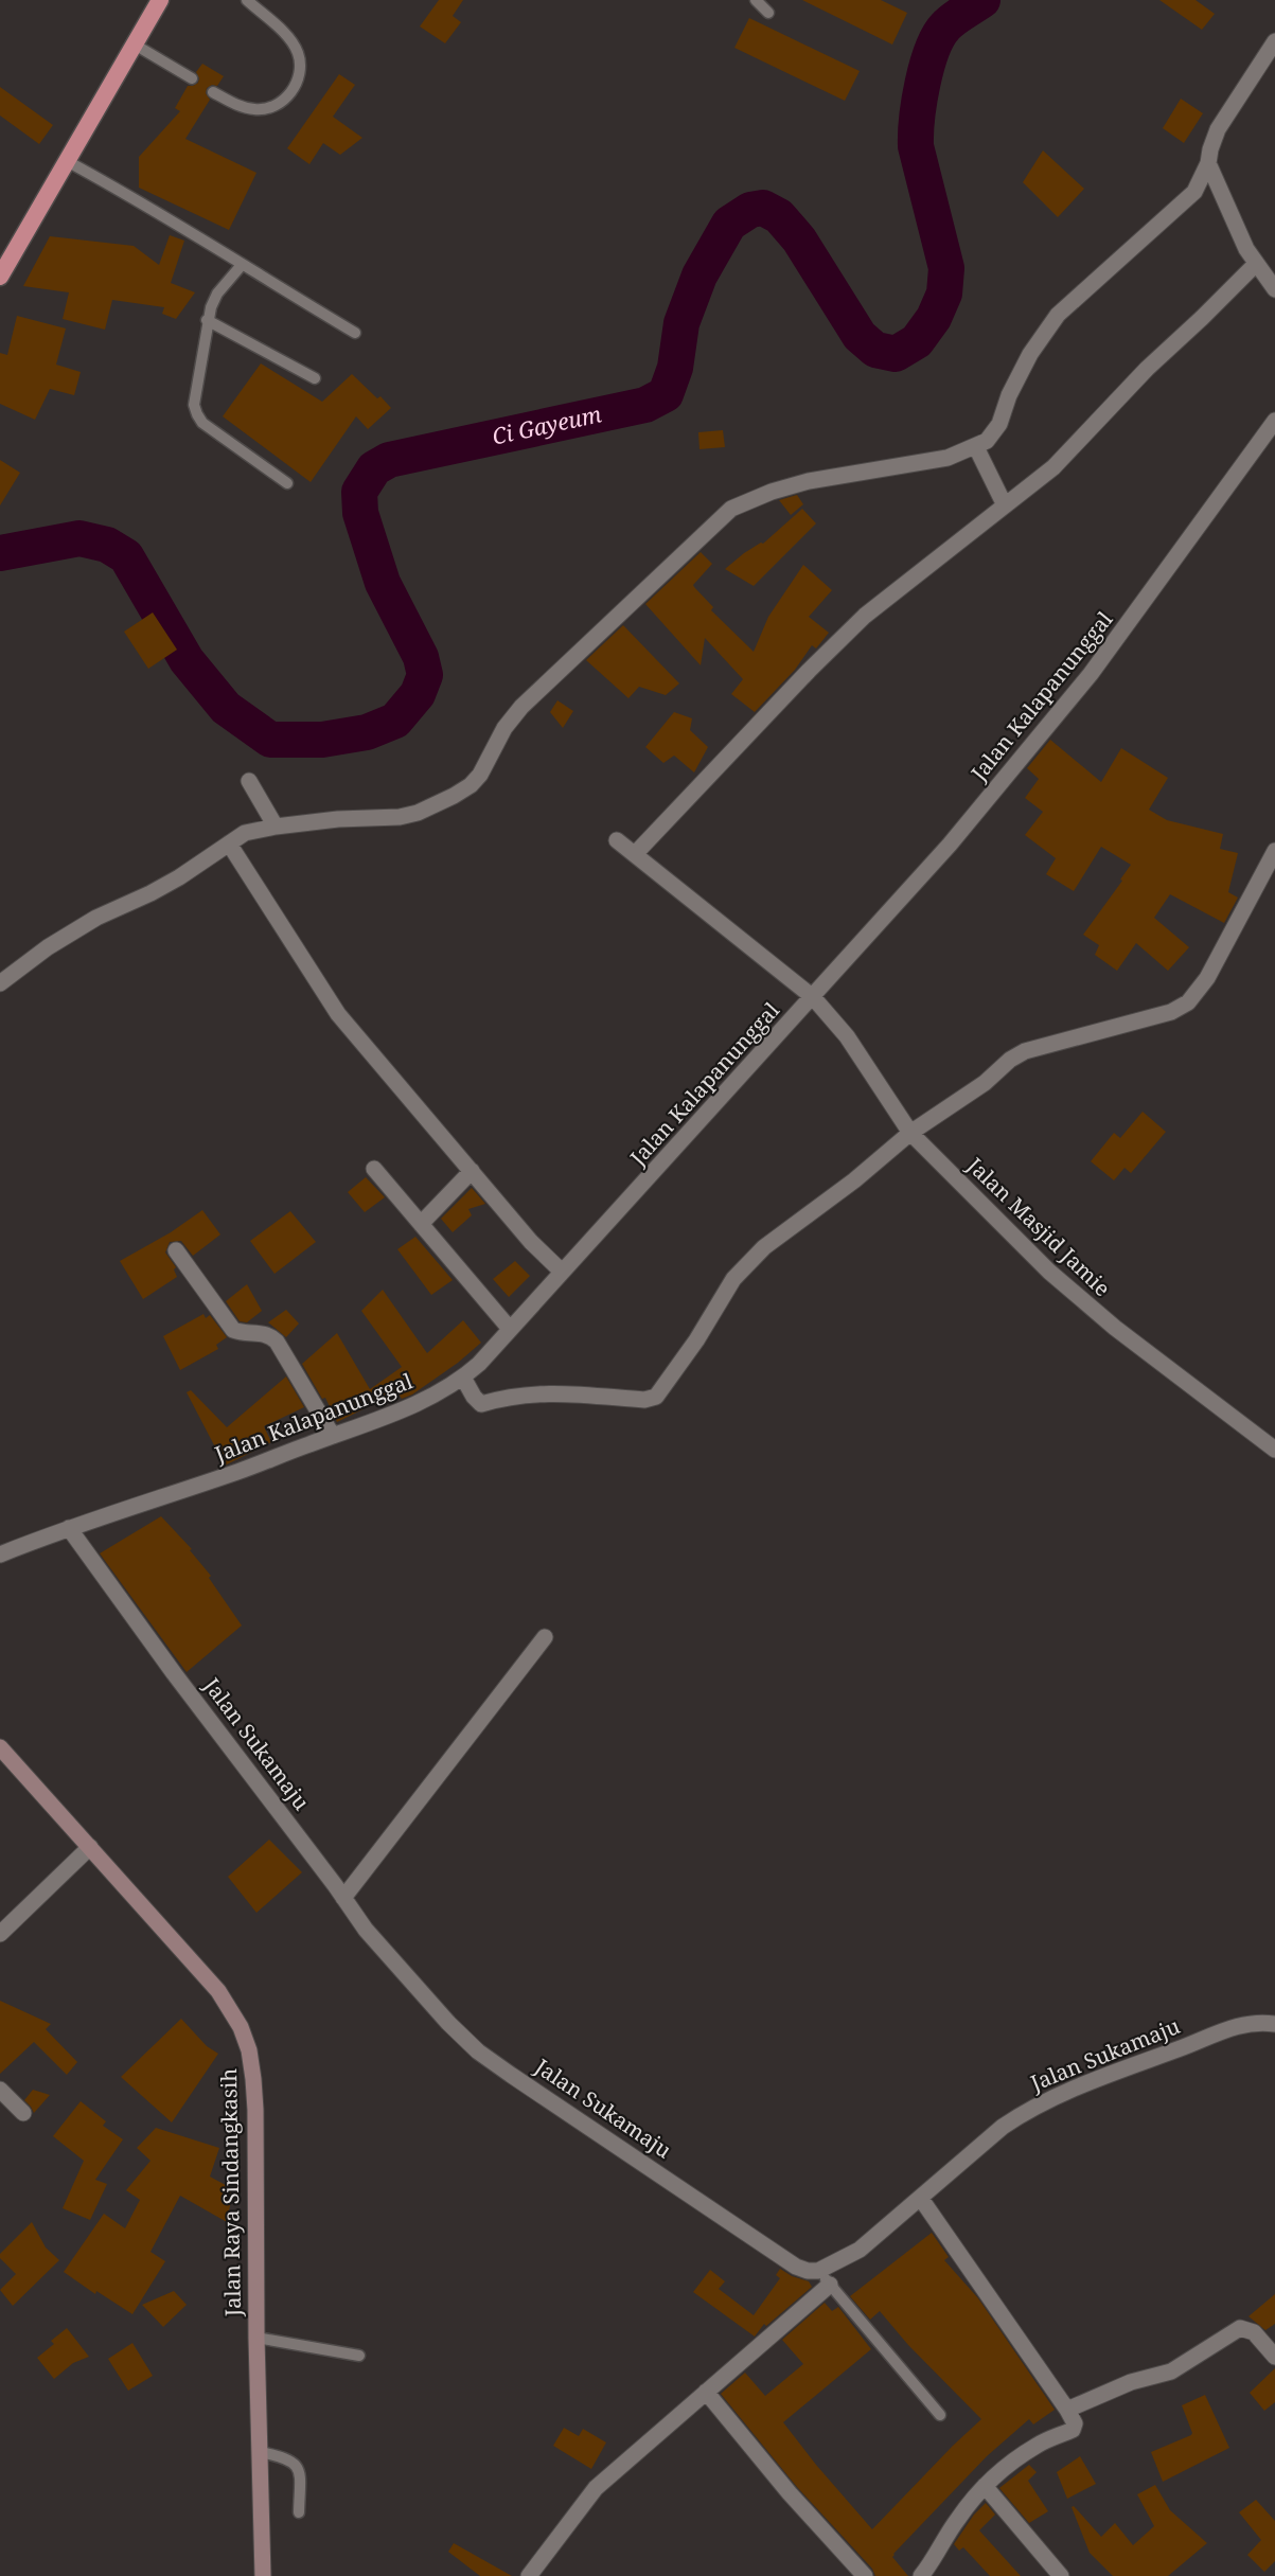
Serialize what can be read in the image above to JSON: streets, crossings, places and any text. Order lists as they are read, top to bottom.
{
  "streets": {
    "main road": ["Jalan Raya Sindangkasih"],
    "street": ["Jalan Kalapanunggal", "Jalan Masjid Jamie", "Jalan Sukamaju"]
  },
  "crossings": [
    ["Jalan Kalapanunggal", "Jalan Masjid Jamie"],
    ["Jalan Kalapanunggal", "Jalan Sukamaju"]
  ],
  "water": ["Ci Gayeum"]
}
